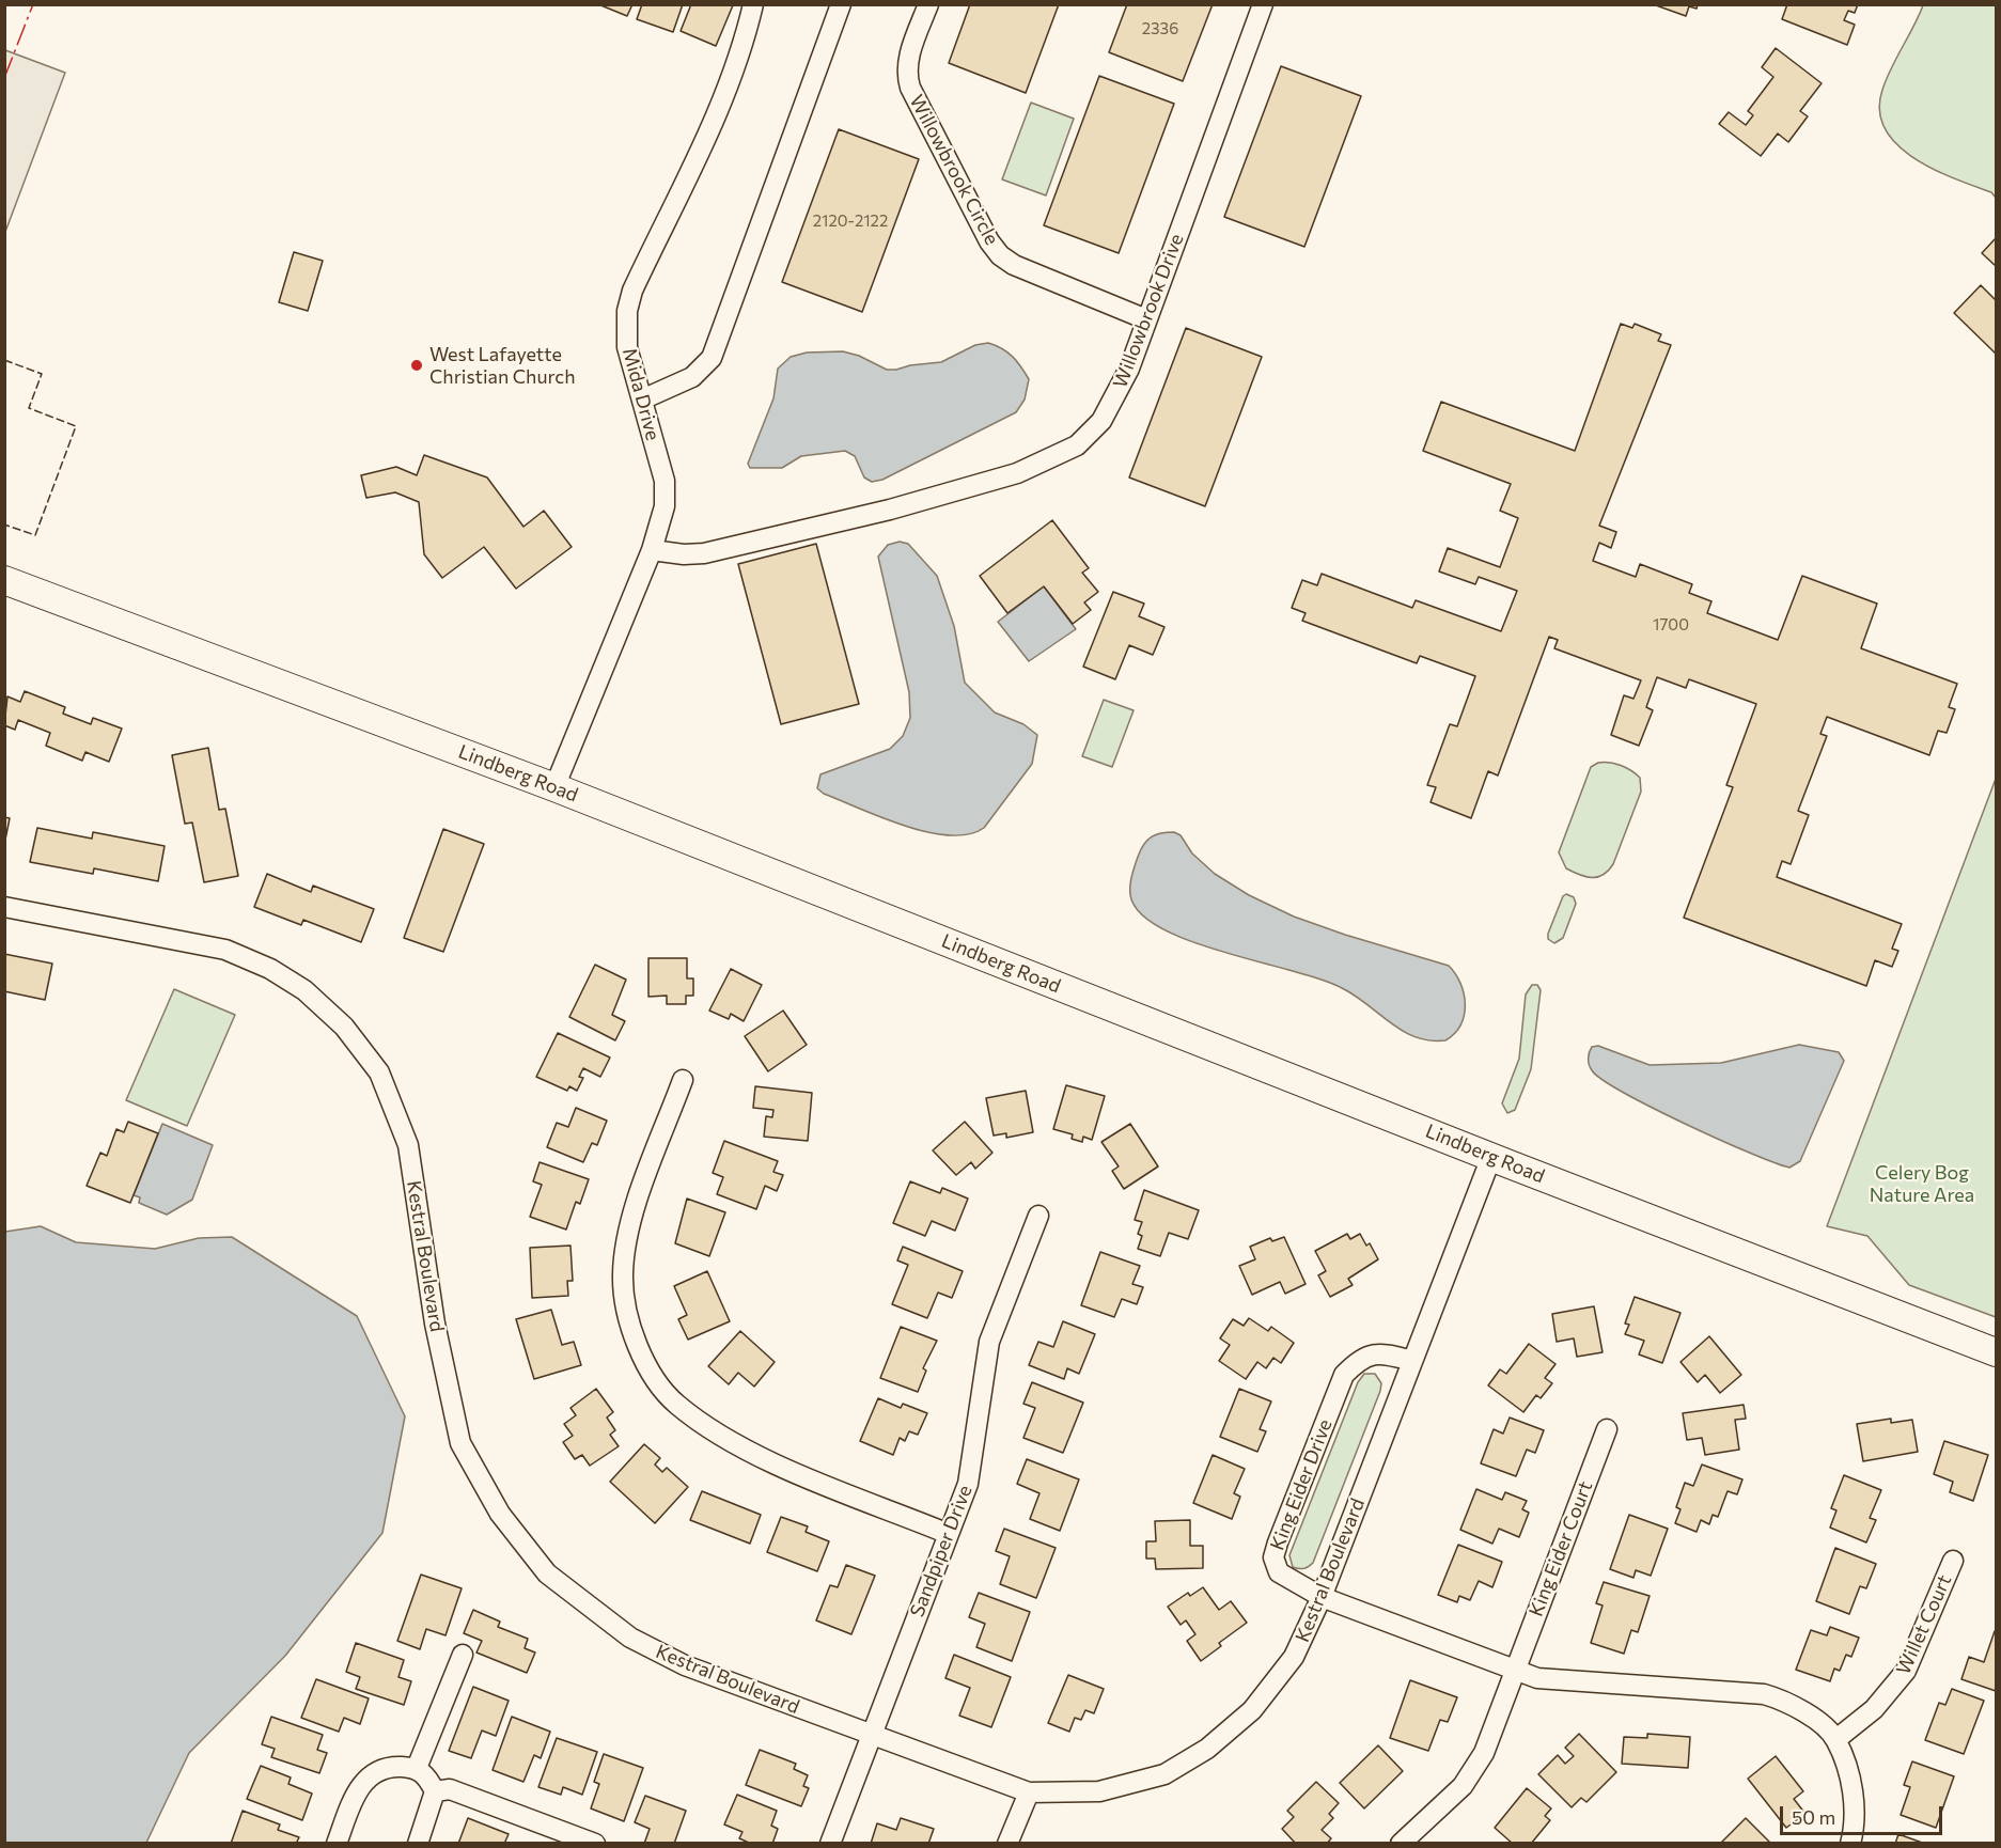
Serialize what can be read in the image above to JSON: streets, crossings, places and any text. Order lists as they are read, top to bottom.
{
  "streets": {
    "main road": ["Lindberg Road"],
    "street": [
      "Willowbrook Circle",
      "Willowbrook Drive",
      "Mida Drive",
      "Kestral Boulevard",
      "King Eider Drive",
      "King Eider Court",
      "Sandpiper Drive",
      "Willet Court"
    ]
  },
  "crossings": [
    ["Willowbrook Circle", "Willowbrook Drive"],
    ["Willowbrook Drive", "Mida Drive"],
    ["Mida Drive", "Lindberg Road"],
    ["Lindberg Road", "Kestral Boulevard"],
    ["Kestral Boulevard", "King Eider Drive"],
    ["Kestral Boulevard", "Sandpiper Drive"],
    ["King Eider Drive", "King Eider Court"],
    ["King Eider Drive", "Willet Court"]
  ],
  "parks": ["Celery Bog Nature Area"],
  "places": ["West Lafayette Christian Church"],
  "house_numbers": ["2336", "2120-2122", "1700"],
  "scale_bar": "50 m"
}
